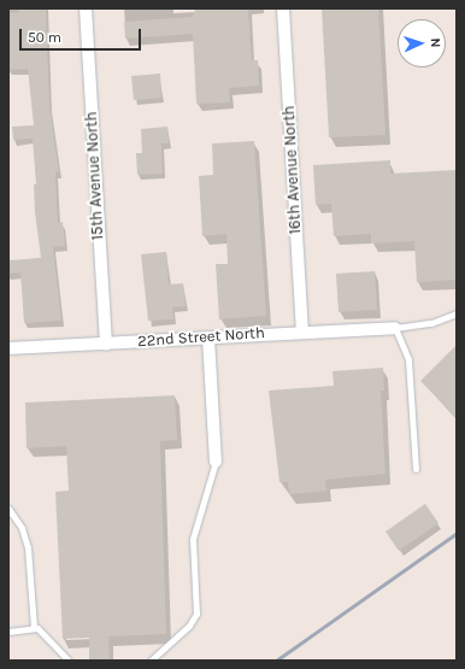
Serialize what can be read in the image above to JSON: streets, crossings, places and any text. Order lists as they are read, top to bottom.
{
  "streets": {
    "street": ["16th Avenue North", "15th Avenue North", "22nd Street North"]
  },
  "crossings": [
    ["16th Avenue North", "22nd Street North"],
    ["15th Avenue North", "22nd Street North"]
  ],
  "scale_bar": "50 m",
  "north": "right"
}
